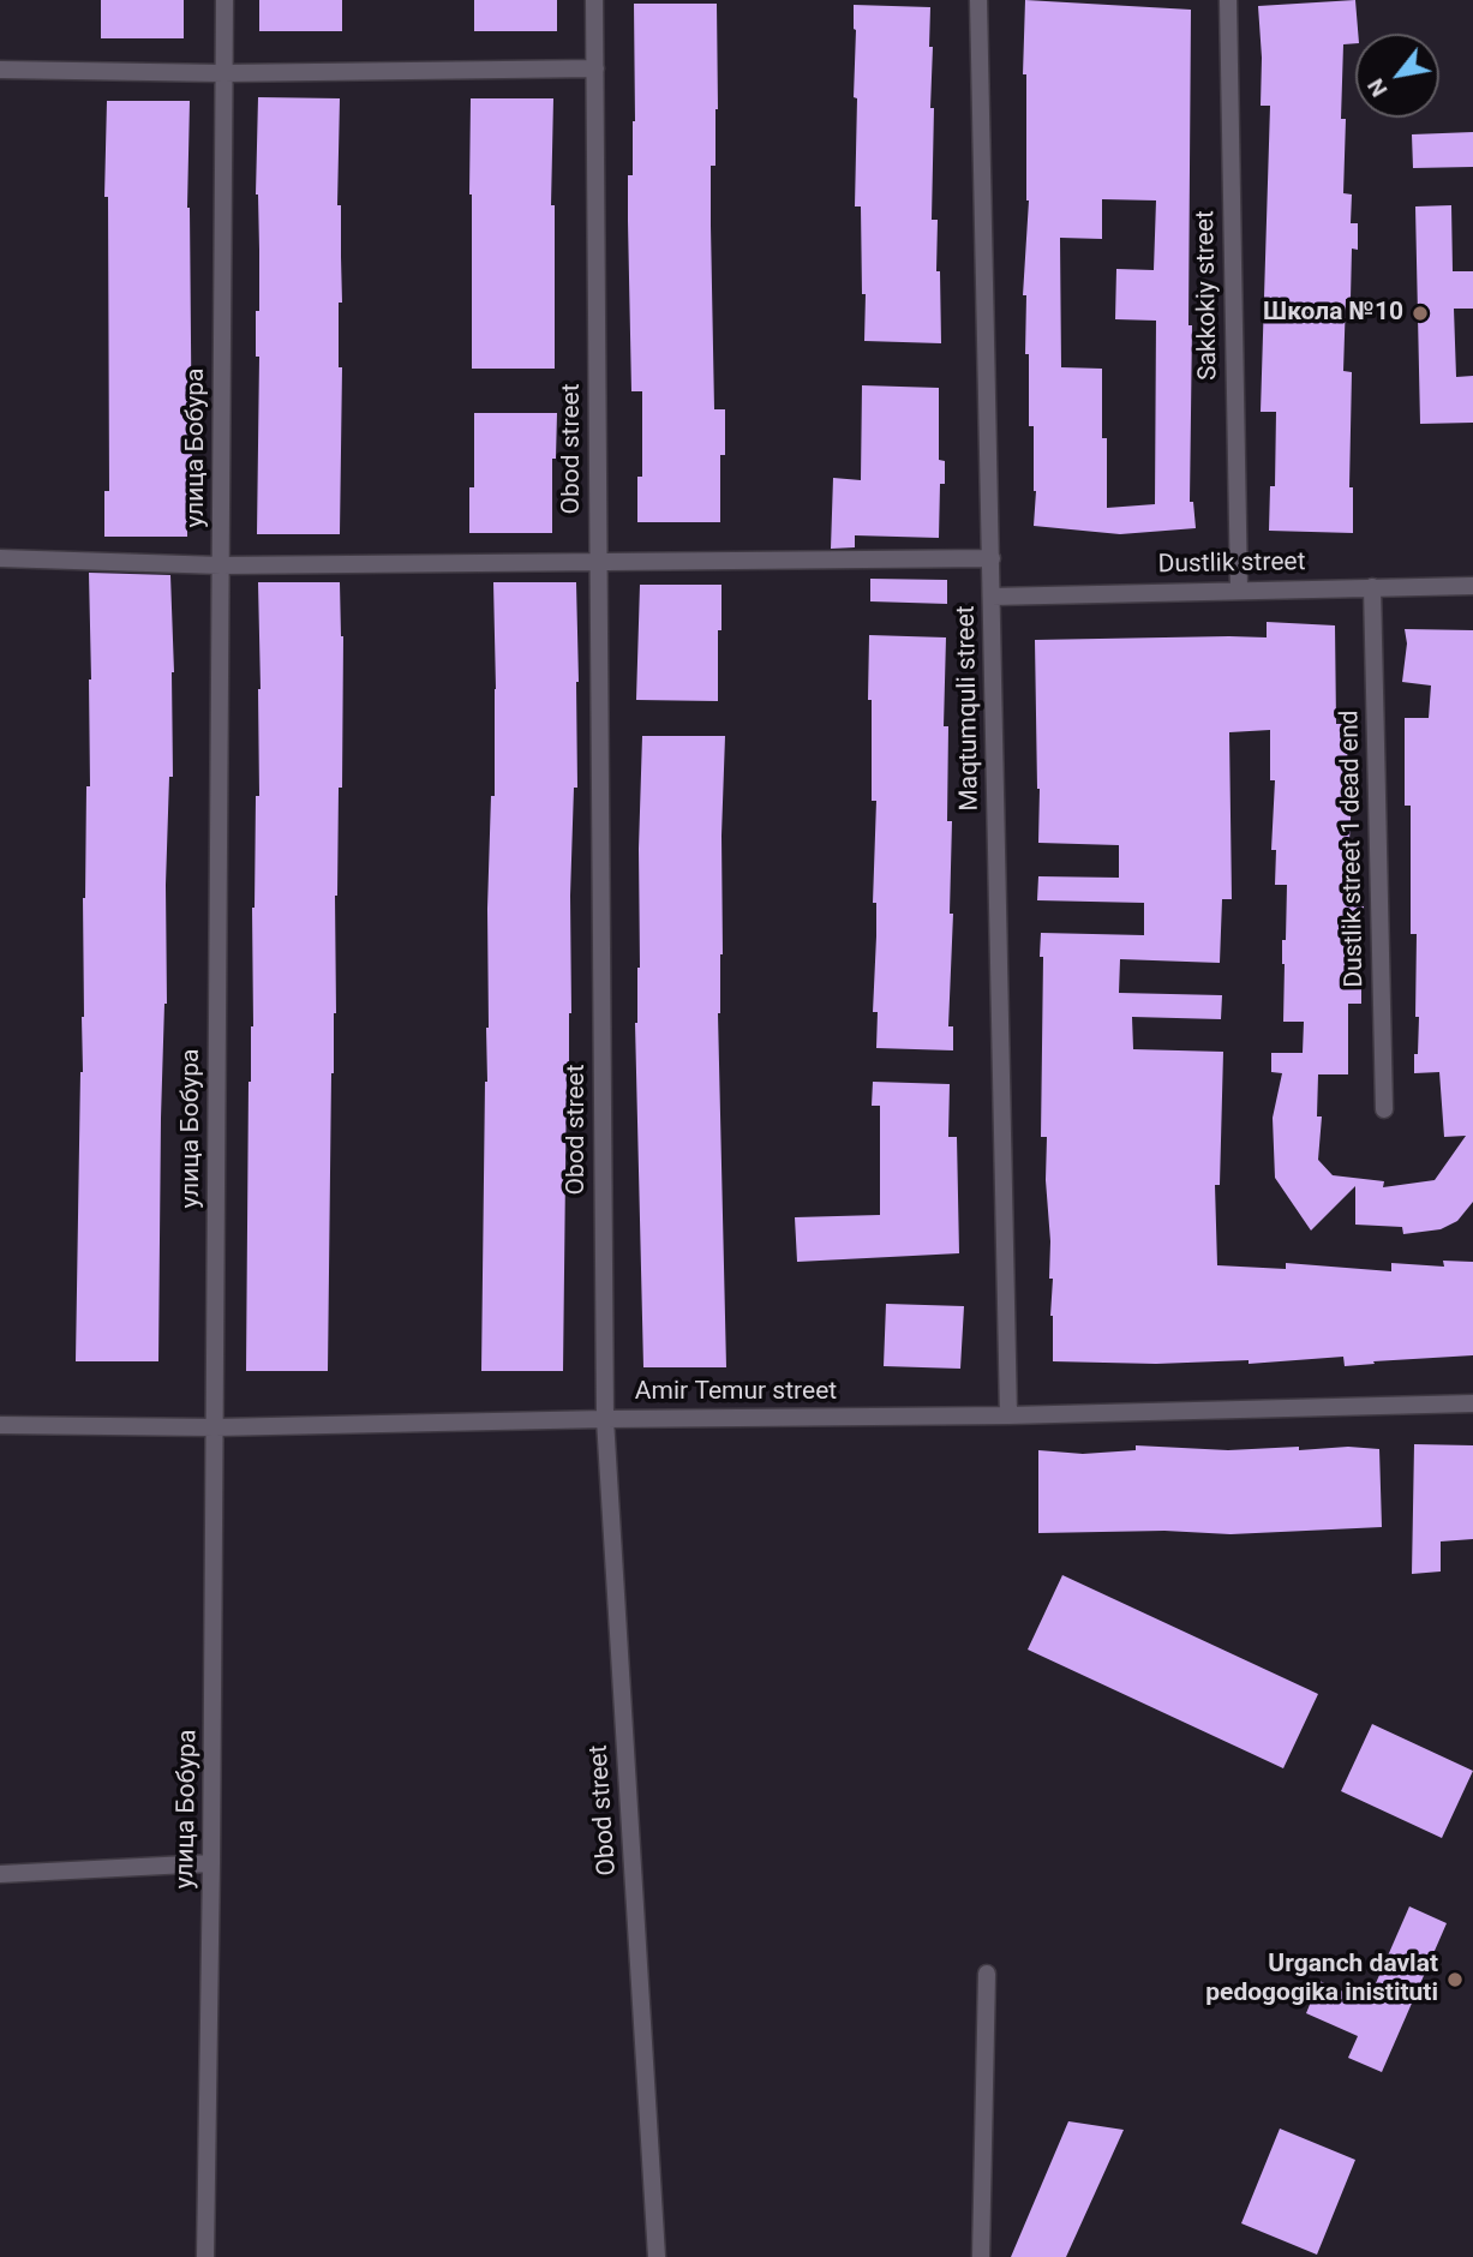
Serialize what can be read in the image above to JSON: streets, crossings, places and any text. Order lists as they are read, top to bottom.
{
  "streets": {
    "street": [
      "Sakkokiy street",
      "улица Бобура",
      "Obod street",
      "Dustlik street",
      "Maqtumquli street",
      "Dustlik street 1 dead end",
      "Amir Temur street"
    ]
  },
  "crossings": [
    ["Sakkokiy street", "Dustlik street"],
    ["улица Бобура", "Amir Temur street"],
    ["Obod street", "Amir Temur street"],
    ["Dustlik street", "Maqtumquli street"],
    ["Dustlik street", "Dustlik street 1 dead end"],
    ["Maqtumquli street", "Amir Temur street"]
  ],
  "places": ["Школа №10", "Urganch davlat pedogogika inistituti"],
  "north": "bottom left"
}
